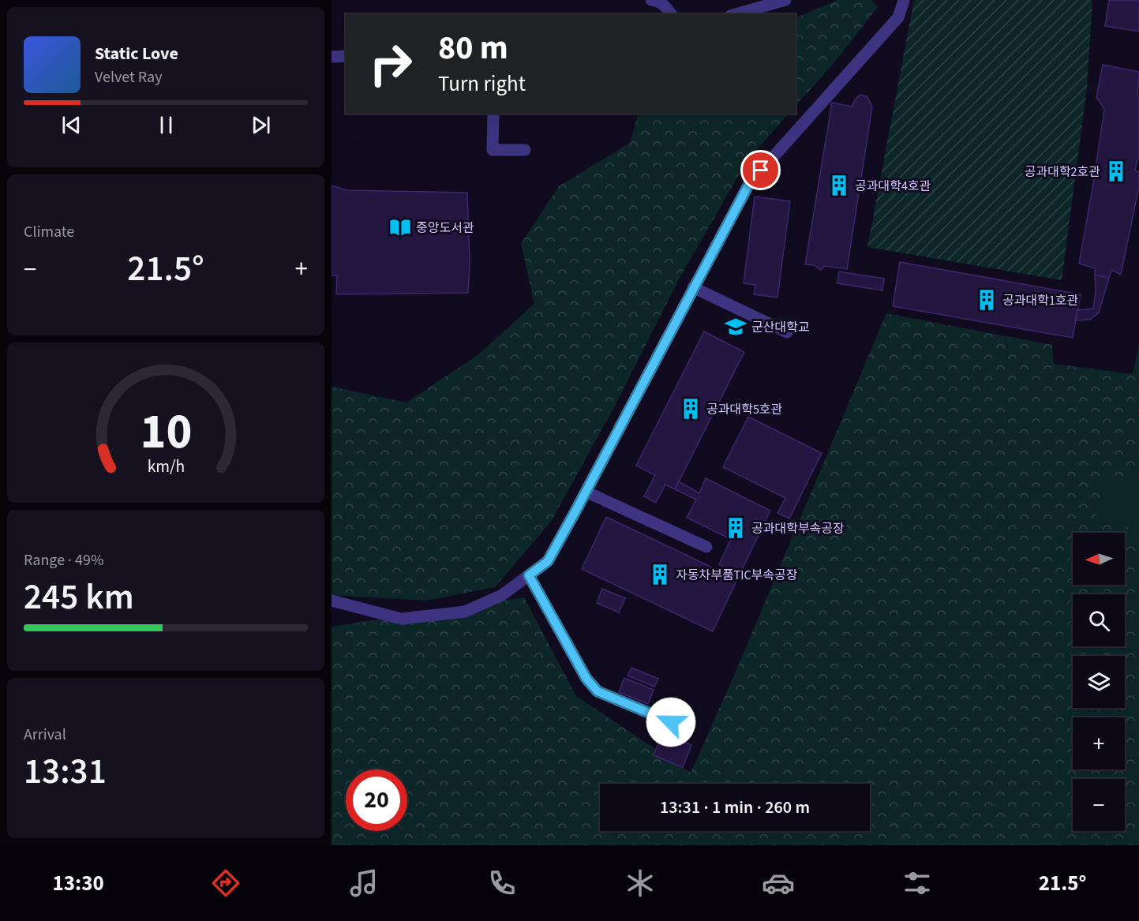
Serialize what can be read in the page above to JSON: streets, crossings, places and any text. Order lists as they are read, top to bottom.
{
  "places": {
    "building": [
      "공과대학2호관",
      "공과대학4호관",
      "공과대학1호관",
      "공과대학5호관",
      "공과대학부속공장",
      "자동차부품TIC부속공장"
    ],
    "library": ["중앙도서관"],
    "school or university": ["군산대학교"]
  },
  "north": "left",
  "page": {
    "turn": ["80 m", "Turn right"],
    "song": ["Static Love", "Velvet Ray"],
    "tile": [
      "Climate",
      ["Range · 49%", "245 km"],
      ["Arrival", "13:31"]
    ],
    "heat": ["−", "21.5°", "+"],
    "map_buttons": ["+", "−"],
    "limit": "20",
    "trip": "13:31 · 1 min · 260 m",
    "tabs": ["13:30", "21.5°"],
    "gauge": ["10", "km/h"]
  }
}
